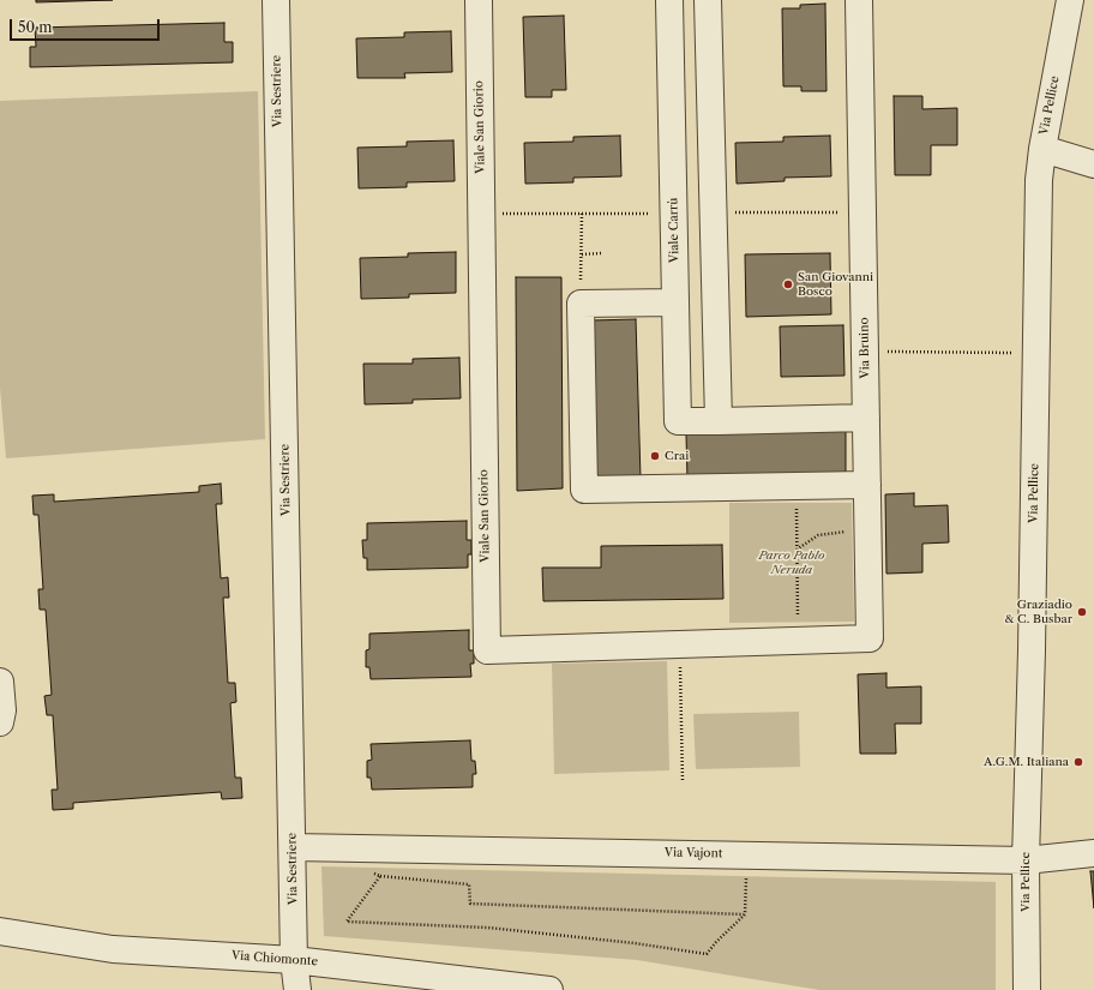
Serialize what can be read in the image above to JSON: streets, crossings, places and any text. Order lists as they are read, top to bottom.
{
  "streets": {
    "street": [
      "Via Sestriere",
      "Via Pellice",
      "Viale San Giorio",
      "Viale Carrù",
      "Via Bruino",
      "Via Vajont",
      "Via Chiomonte"
    ]
  },
  "crossings": [
    ["Via Sestriere", "Via Vajont"],
    ["Via Sestriere", "Via Chiomonte"],
    ["Via Pellice", "Via Vajont"],
    ["Viale San Giorio", "Via Bruino"],
    ["Viale Carrù", "Via Bruino"]
  ],
  "parks": ["Parco Pablo Neruda"],
  "places": [
    "San Giovanni Bosco",
    "Crai",
    "Graziadio & C. Busbar",
    "A.G.M. Italiana"
  ],
  "scale_bar": "50 m"
}
